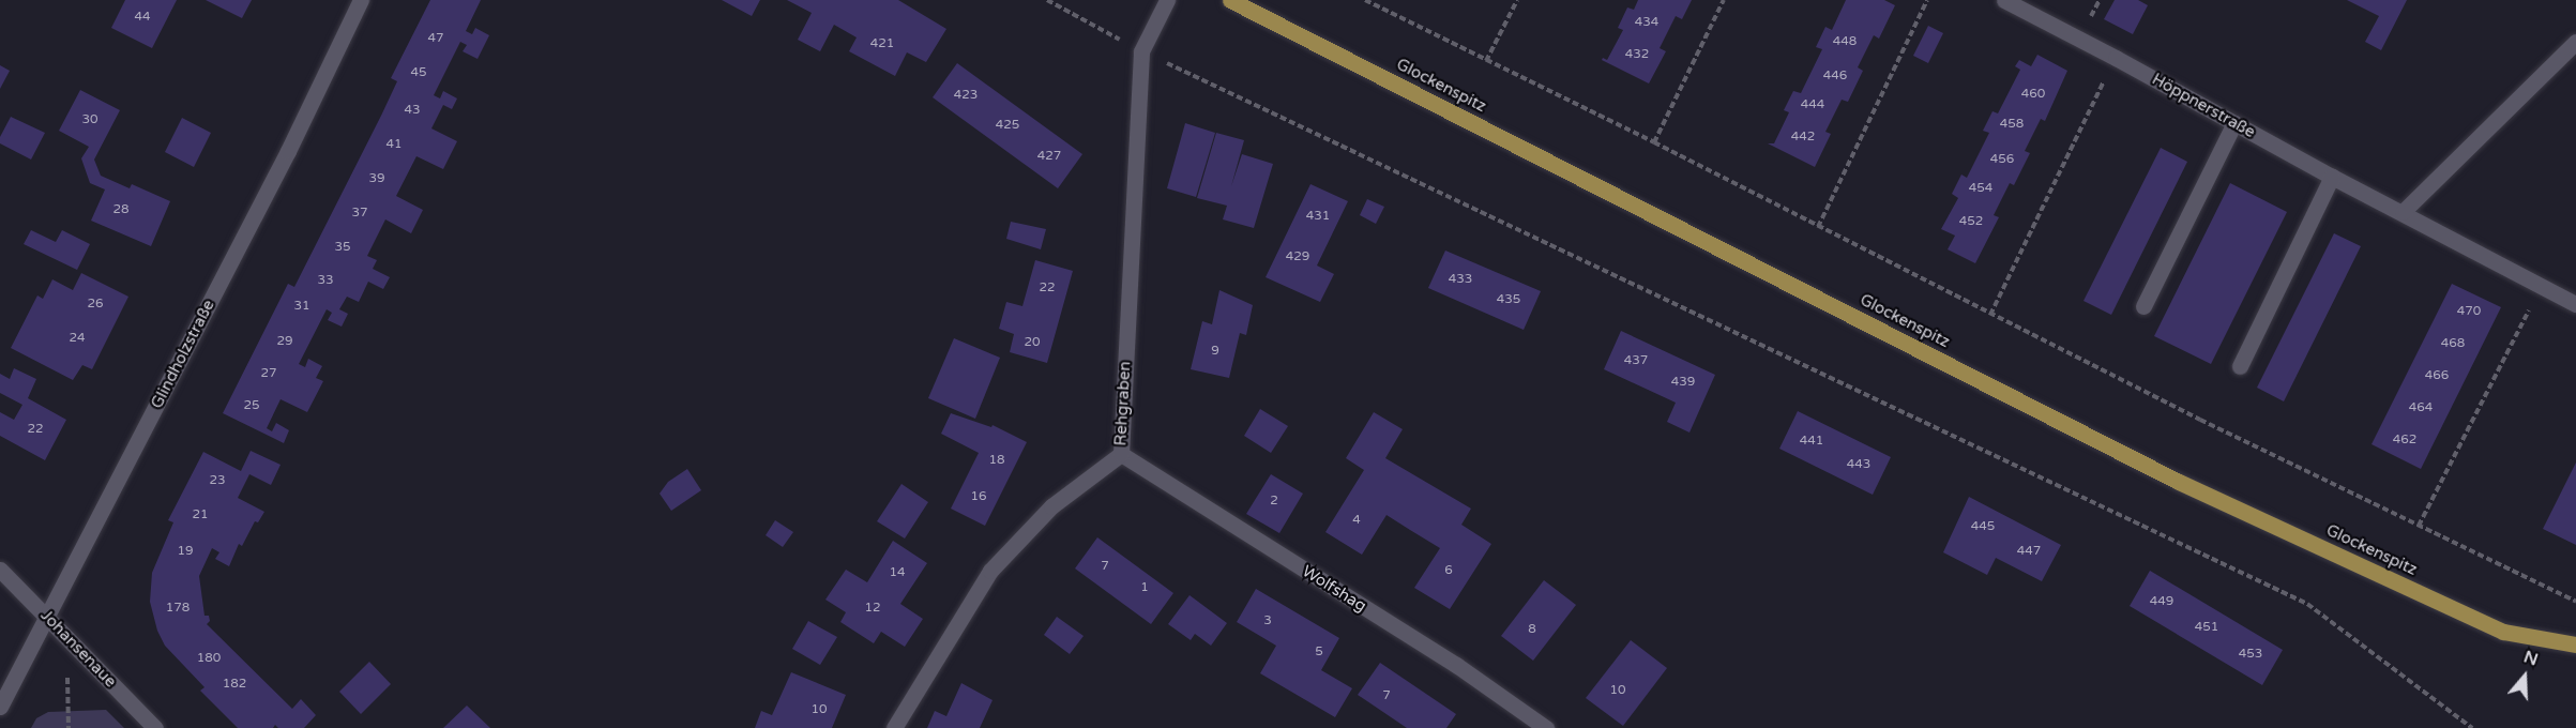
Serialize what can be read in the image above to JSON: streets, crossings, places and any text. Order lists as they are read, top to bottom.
{
  "streets": {
    "main road": ["Glockenspitz"],
    "street": [
      "Höppnerstraße",
      "Glindholzstraße",
      "Rehgraben",
      "Wolfshag",
      "Johansenaue"
    ]
  },
  "crossings": [
    ["Glindholzstraße", "Johansenaue"],
    ["Rehgraben", "Wolfshag"]
  ],
  "house_numbers": [
    "44",
    "434",
    "47",
    "448",
    "421",
    "432",
    "45",
    "446",
    "460",
    "423",
    "444",
    "43",
    "30",
    "458",
    "425",
    "442",
    "41",
    "427",
    "456",
    "39",
    "454",
    "28",
    "37",
    "431",
    "452",
    "35",
    "429",
    "433",
    "33",
    "22",
    "435",
    "26",
    "31",
    "470",
    "24",
    "29",
    "20",
    "468",
    "9",
    "437",
    "27",
    "466",
    "439",
    "25",
    "464",
    "22",
    "462",
    "441",
    "18",
    "443",
    "23",
    "16",
    "2",
    "21",
    "4",
    "445",
    "19",
    "447",
    "7",
    "6",
    "14",
    "1",
    "449",
    "178",
    "12",
    "3",
    "451",
    "8",
    "5",
    "453",
    "180",
    "182",
    "10",
    "7",
    "10"
  ],
  "north": "top"
}
